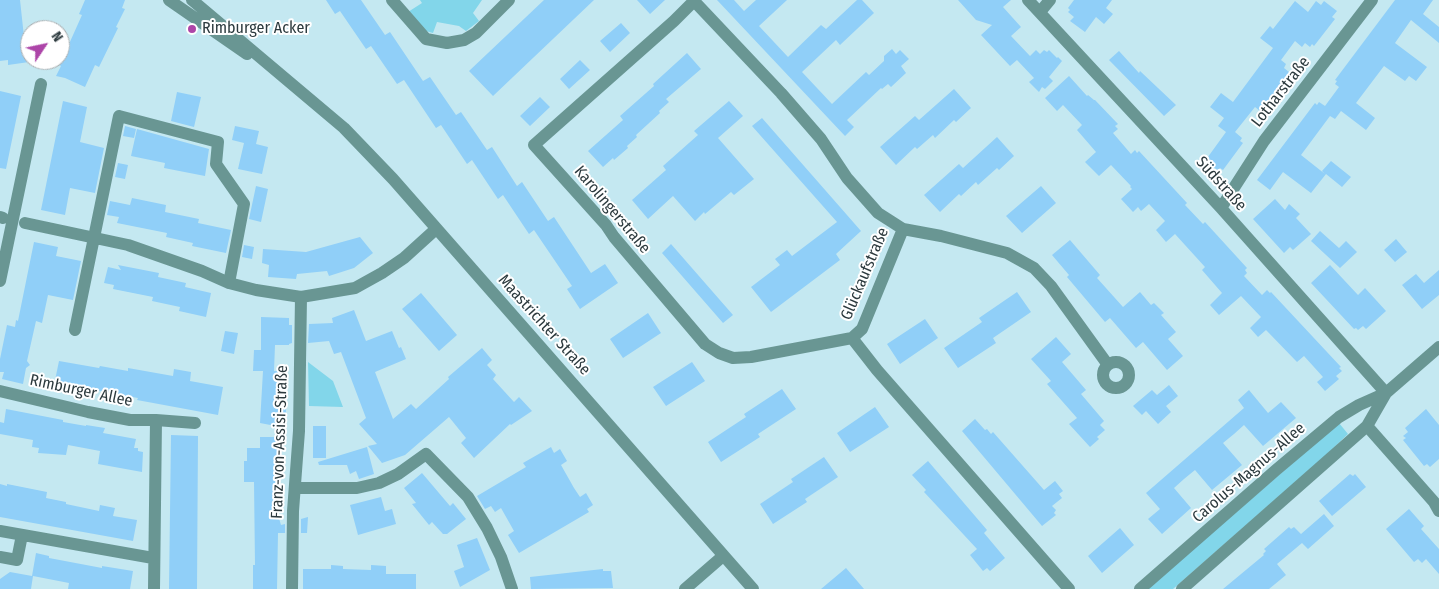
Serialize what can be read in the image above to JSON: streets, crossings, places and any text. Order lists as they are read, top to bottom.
{
  "streets": {
    "street": [
      "Lotharstraße",
      "Südstraße",
      "Karolingerstraße",
      "Glückaufstraße",
      "Maastrichter Straße",
      "Rimburger Allee",
      "Franz-von-Assisi-Straße",
      "Carolus-Magnus-Allee"
    ]
  },
  "crossings": [
    ["Lotharstraße", "Südstraße"],
    ["Südstraße", "Carolus-Magnus-Allee"],
    ["Karolingerstraße", "Glückaufstraße"]
  ],
  "places": ["Rimburger Acker"],
  "north": "top right"
}
